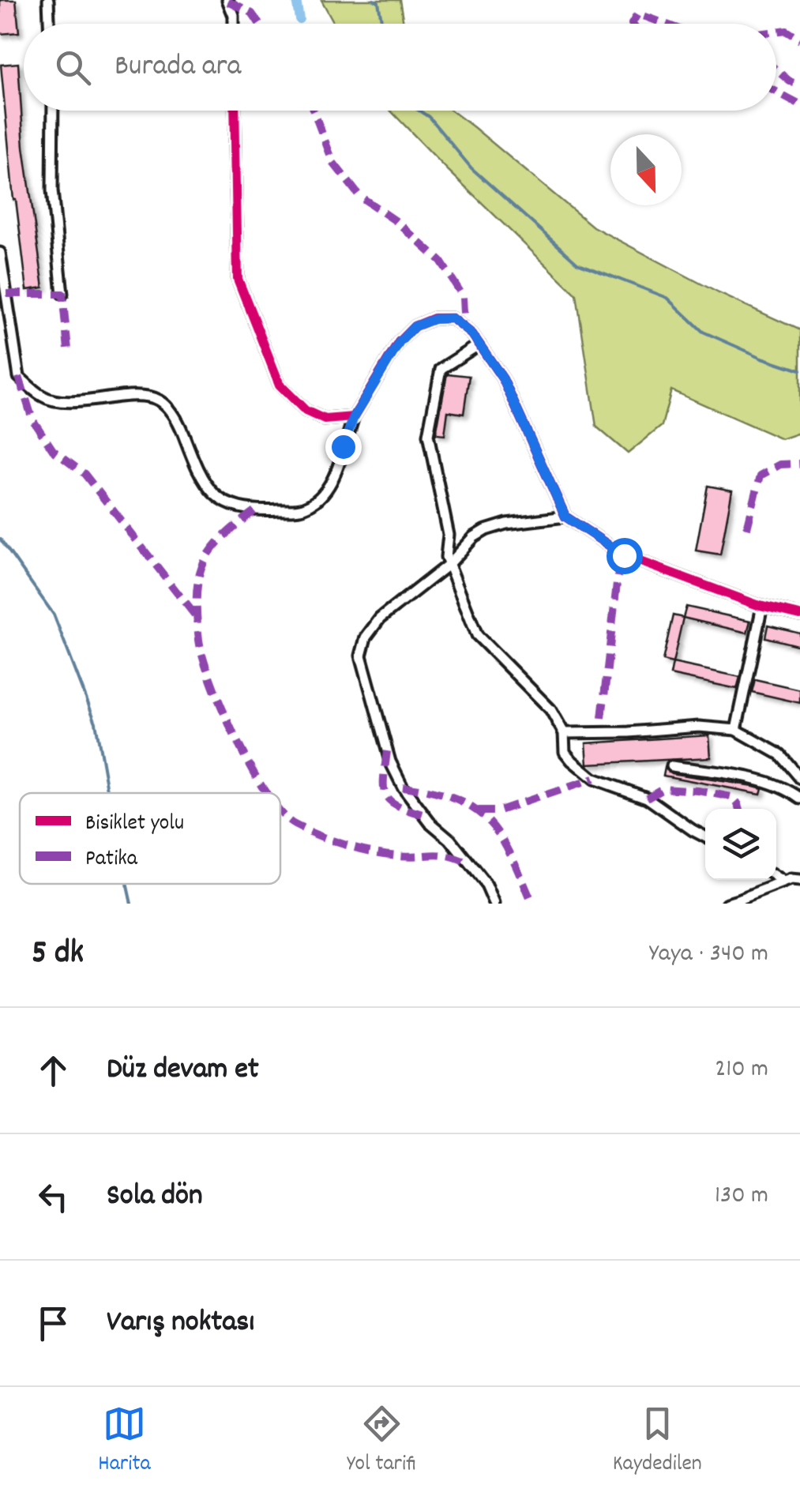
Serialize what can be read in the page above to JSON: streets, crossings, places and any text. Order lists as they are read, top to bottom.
{
  "legend": ["Bisiklet yolu", "Patika"],
  "north": "bottom",
  "page": {
    "search": "Burada ara",
    "heading": ["5 dk", "Yaya · 340 m"],
    "list": [
      ["Düz devam et", "210 m"],
      ["Sola dön", "130 m"],
      "Varış noktası"
    ],
    "nav": ["Harita", "Yol tarifi", "Kaydedilen"]
  }
}
